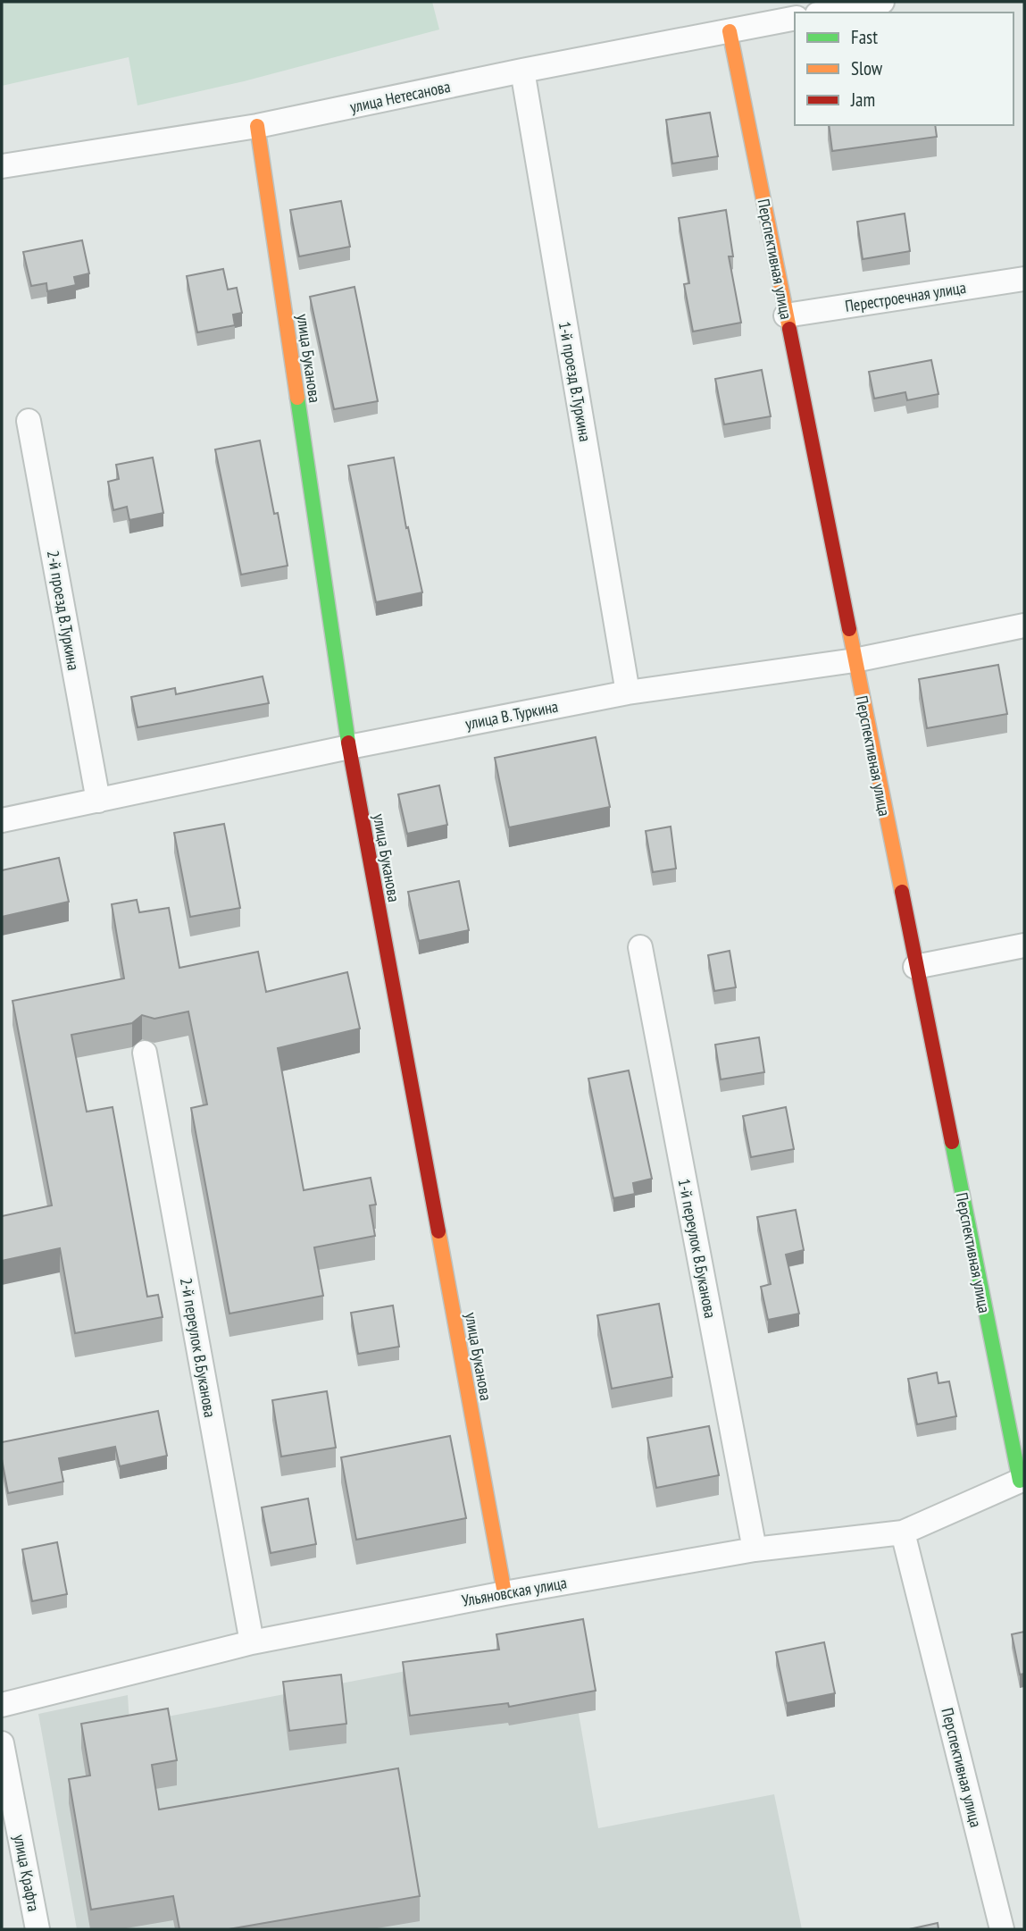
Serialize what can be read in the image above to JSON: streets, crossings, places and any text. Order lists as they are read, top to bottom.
{
  "streets": {
    "street": [
      "улица Нетесанова",
      "Перспективная улица",
      "Перестроечная улица",
      "улица Буканова",
      "1-й проезд В.Туркина",
      "2-й проезд В.Туркина",
      "улица В. Туркина",
      "1-й переулок В.Буканова",
      "2-й переулок В.Буканова",
      "Ульяновская улица",
      "улица Крафта"
    ]
  },
  "crossings": [
    ["улица Нетесанова", "Перспективная улица"],
    ["улица Нетесанова", "улица Буканова"],
    ["улица Нетесанова", "1-й проезд В.Туркина"],
    ["Перспективная улица", "Перестроечная улица"],
    ["Перспективная улица", "улица В. Туркина"],
    ["Перспективная улица", "Ульяновская улица"],
    ["улица Буканова", "улица В. Туркина"],
    ["улица Буканова", "Ульяновская улица"],
    ["1-й проезд В.Туркина", "улица В. Туркина"],
    ["2-й проезд В.Туркина", "улица В. Туркина"],
    ["1-й переулок В.Буканова", "Ульяновская улица"],
    ["2-й переулок В.Буканова", "Ульяновская улица"]
  ],
  "legend": ["Fast", "Slow", "Jam"]
}
